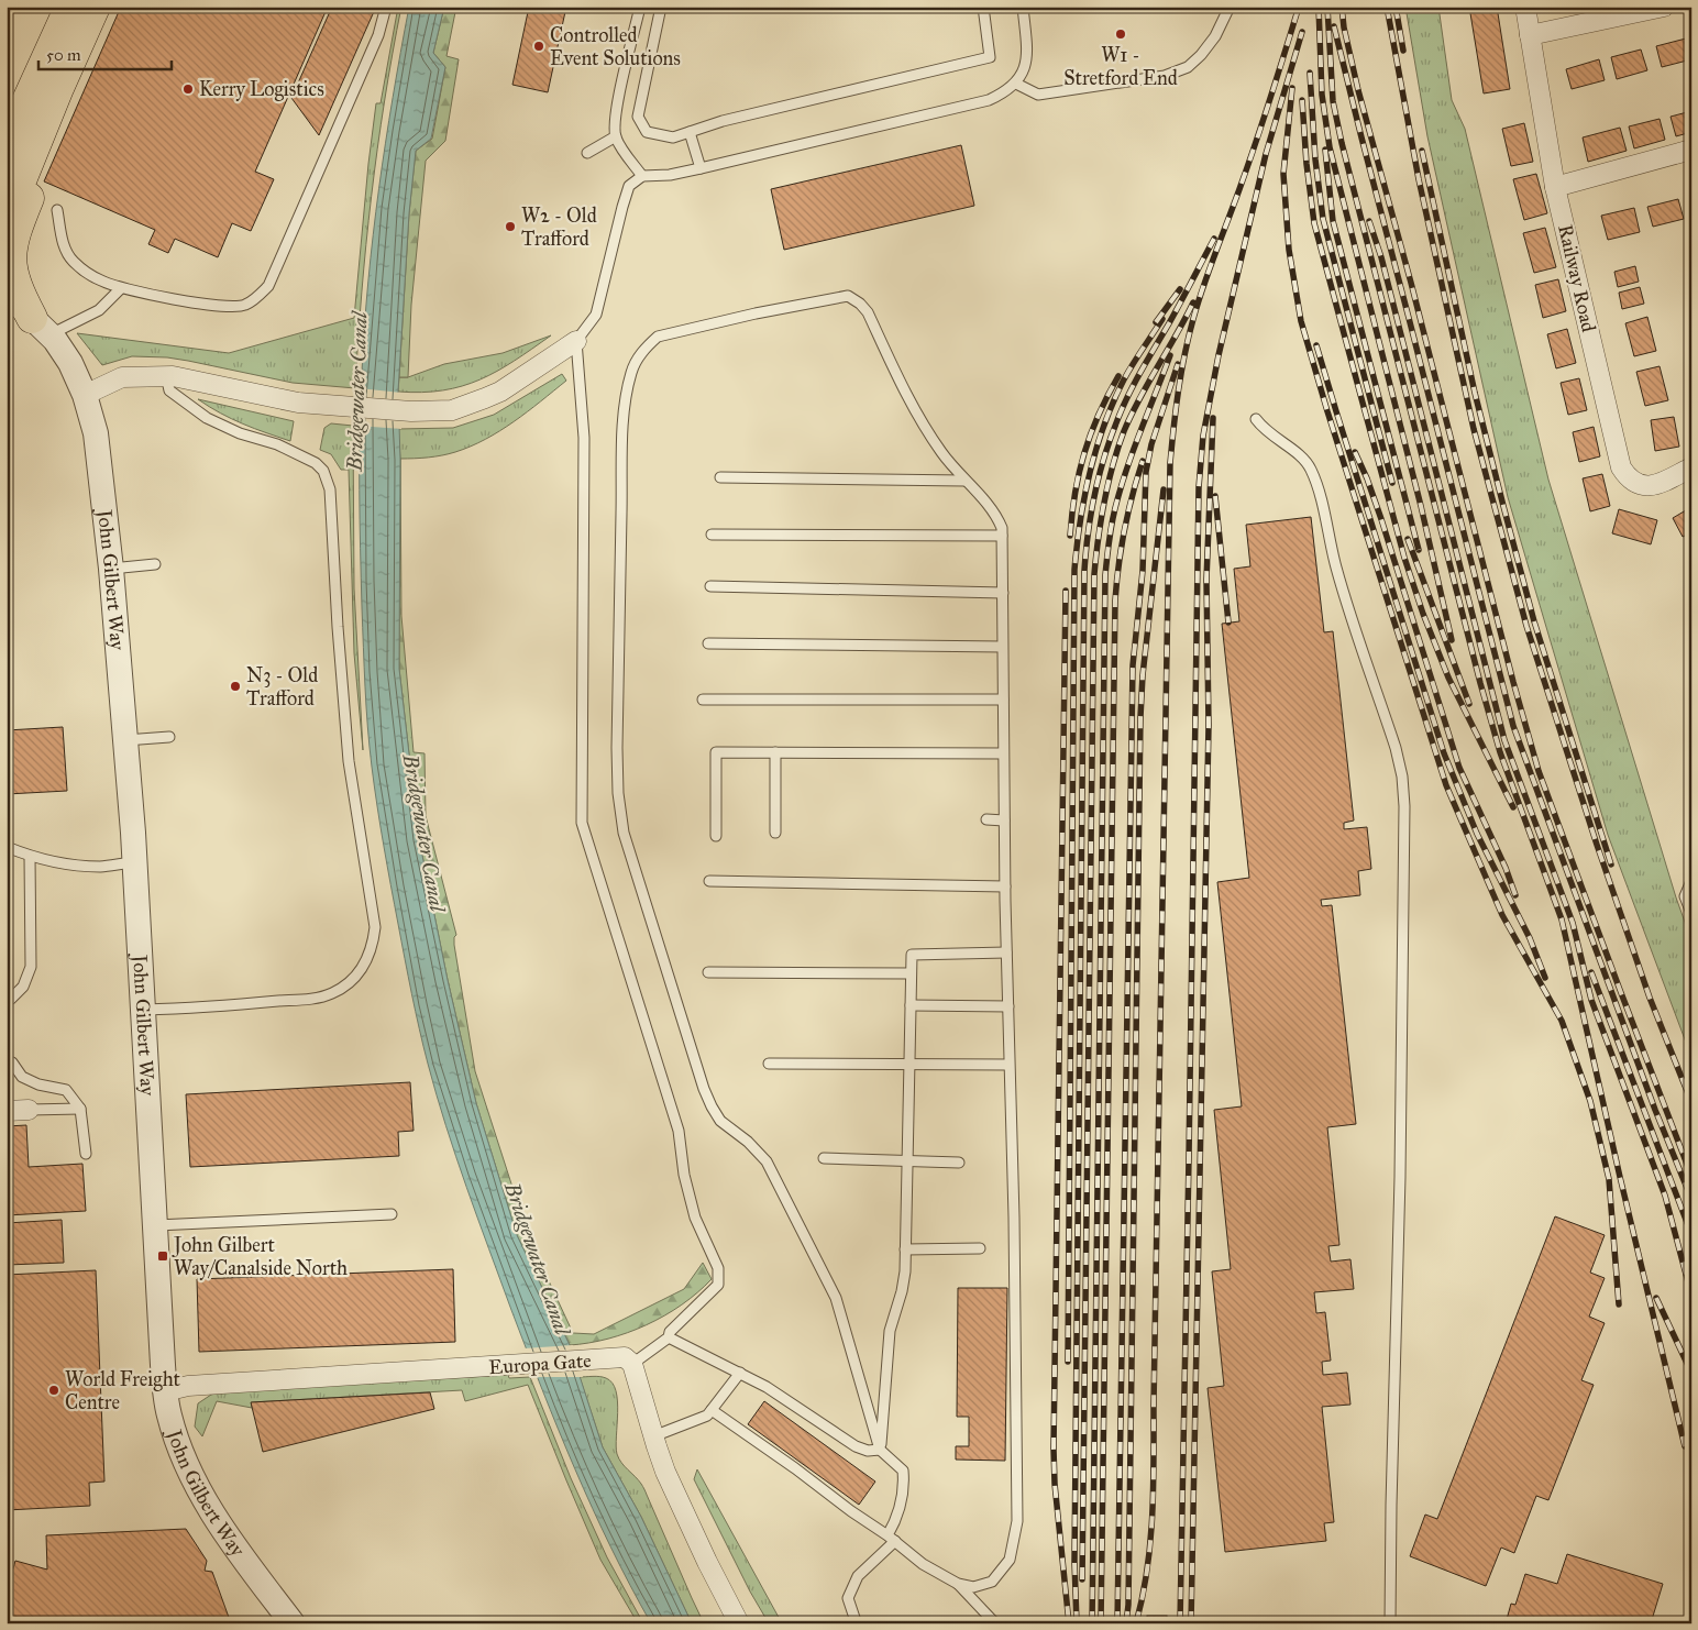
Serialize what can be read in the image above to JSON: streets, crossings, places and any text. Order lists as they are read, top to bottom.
{
  "streets": {
    "street": ["Railway Road", "John Gilbert Way", "Europa Gate"]
  },
  "crossings": [
    ["John Gilbert Way", "Europa Gate"]
  ],
  "water": ["Bridgewater Canal"],
  "places": {
    "other": [
      "W1 - Stretford End",
      "Controlled Event Solutions",
      "Kerry Logistics",
      "W2 - Old Trafford",
      "N3 - Old Trafford",
      "World Freight Centre"
    ],
    "transit": ["John Gilbert Way/Canalside North"]
  },
  "scale_bar": "50 m"
}
